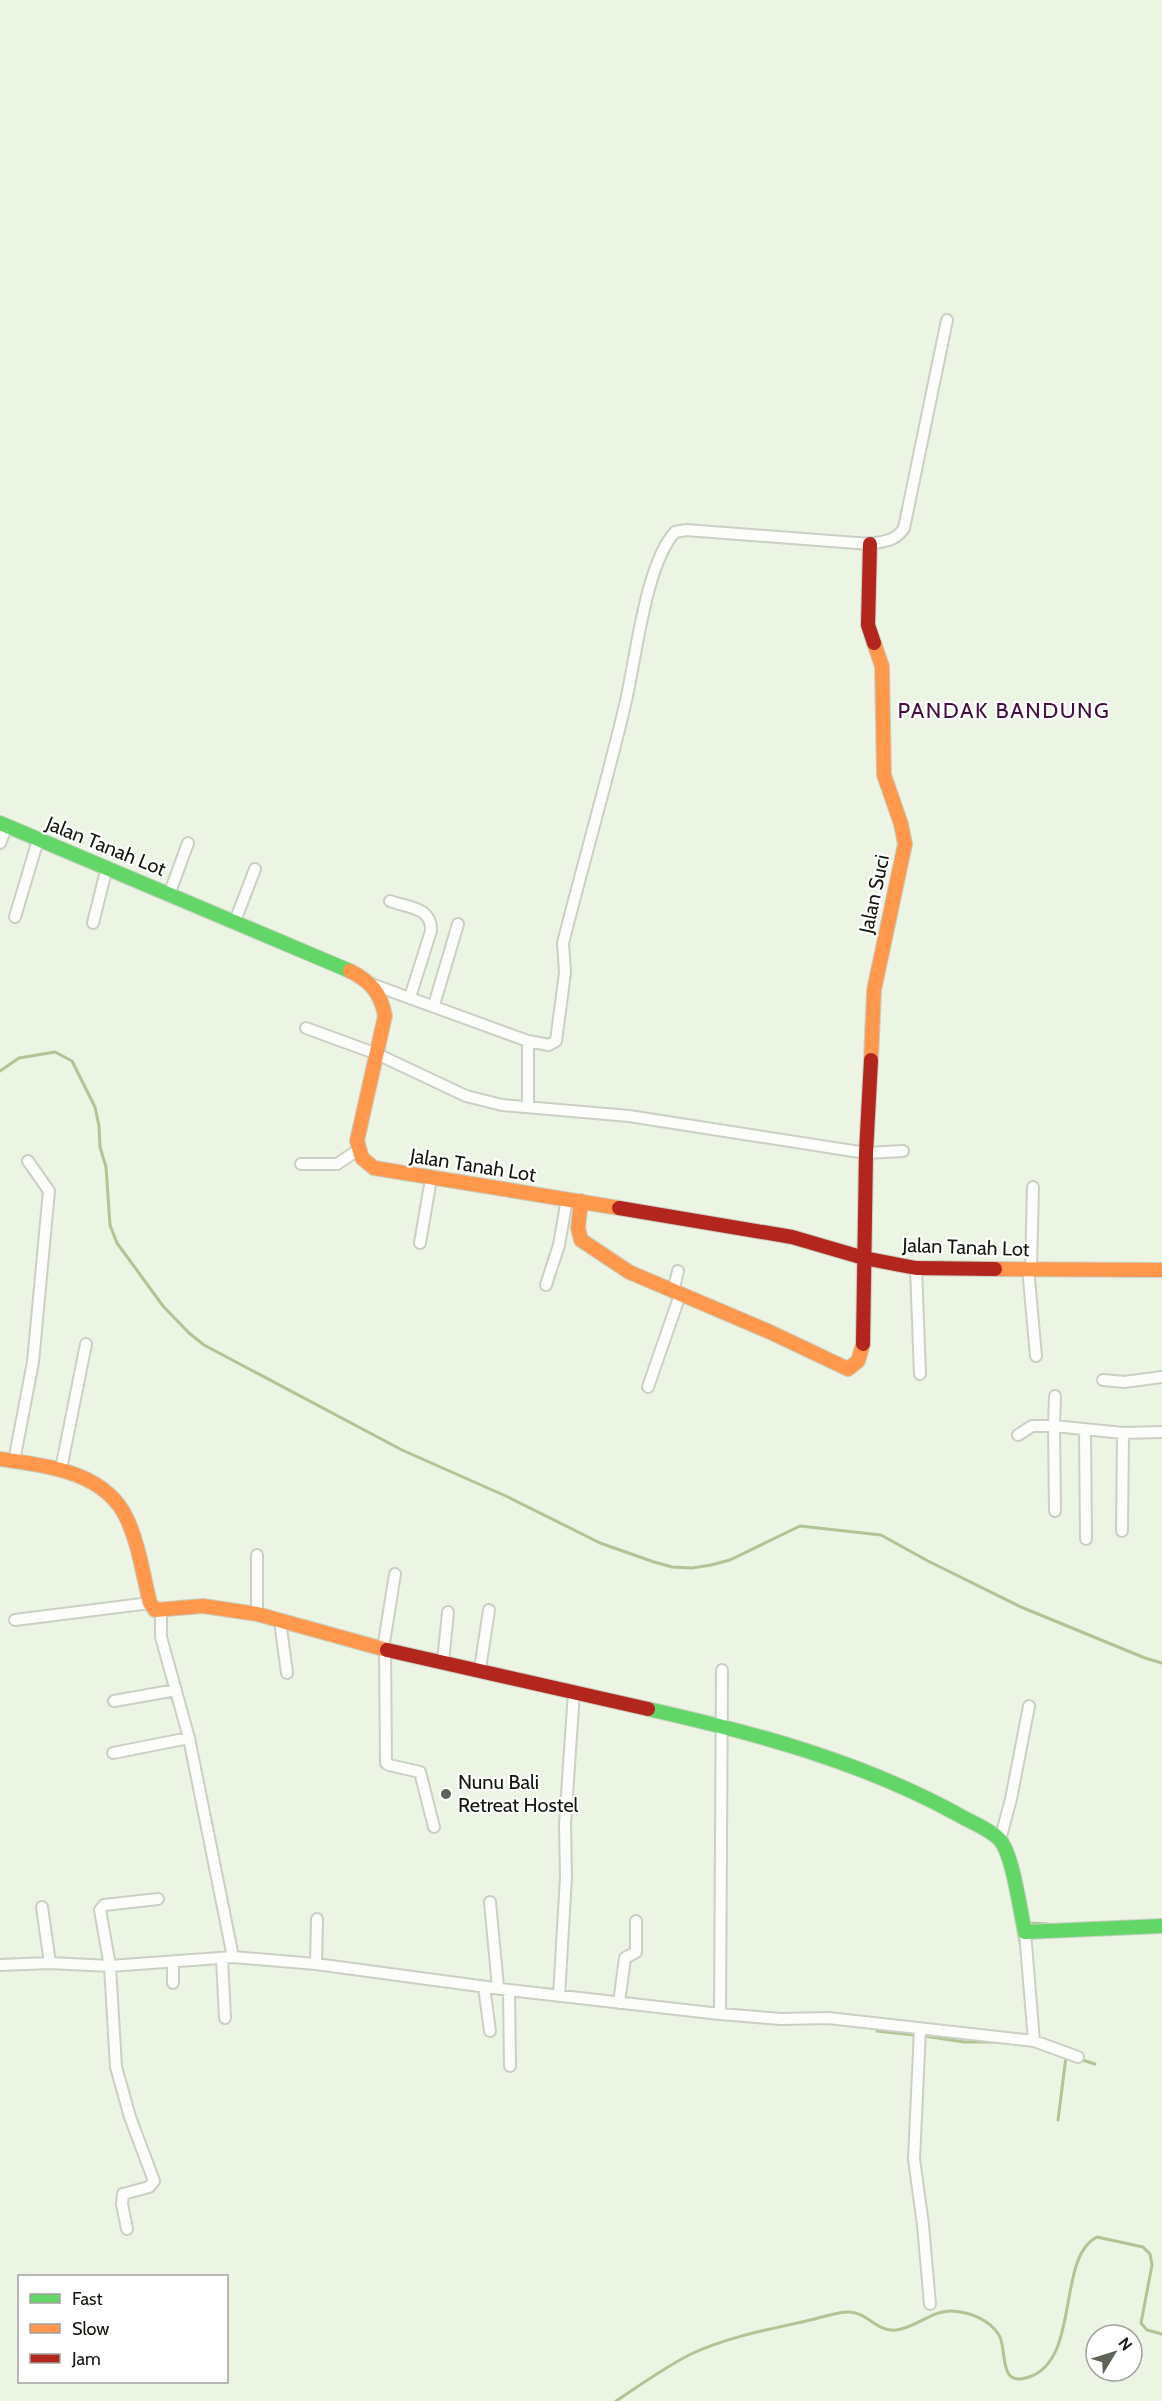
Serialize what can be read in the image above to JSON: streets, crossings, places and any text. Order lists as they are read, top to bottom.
{
  "streets": {
    "street": ["Jalan Tanah Lot", "Jalan Suci"]
  },
  "crossings": [
    ["Jalan Tanah Lot", "Jalan Suci"]
  ],
  "districts": ["PANDAK BANDUNG"],
  "places": ["Nunu Bali Retreat Hostel"],
  "legend": ["Fast", "Slow", "Jam"],
  "north": "top right"
}
